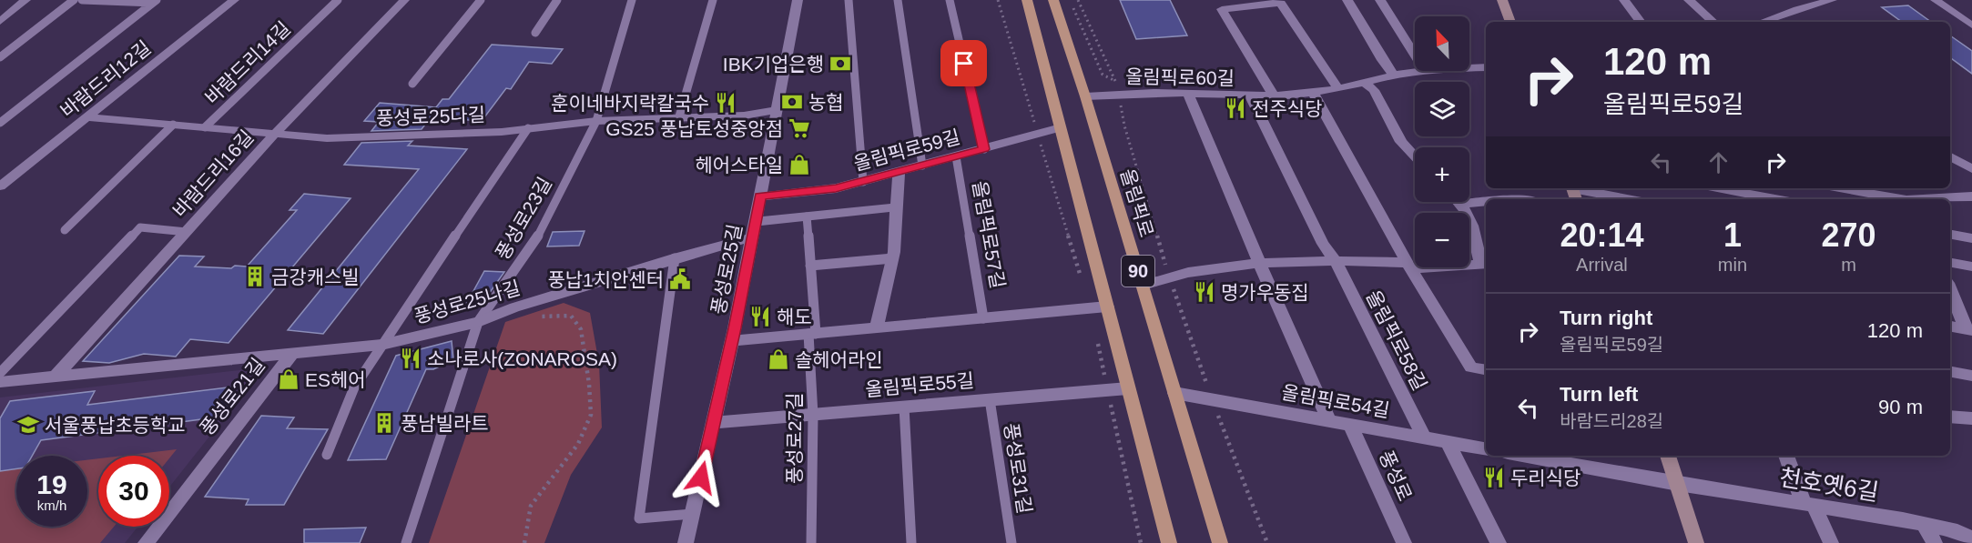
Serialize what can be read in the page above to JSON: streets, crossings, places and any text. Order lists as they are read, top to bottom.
{
  "streets": {
    "main road": ["올림픽로", "90"],
    "street": [
      "올림픽로60길",
      "바람드리12길",
      "풍성로25다길",
      "올림픽로59길",
      "바람드리16길",
      "올림픽로57길",
      "풍성로25길",
      "풍성로25나길",
      "올림픽로58길",
      "올림픽로55길",
      "풍성로21길",
      "올림픽로54길",
      "풍성로",
      "천호옛6길"
    ],
    "lane": [
      "바람드리14길",
      "풍성로23길",
      "풍성로27길",
      "풍성로31길"
    ]
  },
  "crossings": [
    ["바람드리14길", "풍성로25다길"],
    ["올림픽로60길", "올림픽로"],
    ["올림픽로60길", "올림픽로58길"],
    ["바람드리12길", "풍성로25다길"],
    ["풍성로25다길", "바람드리16길"],
    ["풍성로25다길", "풍성로23길"],
    ["풍성로25다길", "풍성로25길"],
    ["풍성로25다길", "풍성로25나길"],
    ["올림픽로59길", "올림픽로57길"],
    ["올림픽로59길", "풍성로25길"],
    ["올림픽로59길", "90"],
    ["바람드리16길", "풍성로25나길"],
    ["올림픽로", "올림픽로58길"],
    ["올림픽로", "올림픽로54길"],
    ["풍성로23길", "풍성로25나길"],
    ["올림픽로57길", "풍성로25길"],
    ["올림픽로57길", "90"],
    ["올림픽로57길", "풍성로27길"],
    ["풍성로25길", "풍성로25나길"],
    ["풍성로25길", "올림픽로55길"],
    ["90", "올림픽로55길"],
    ["풍성로25나길", "풍성로21길"],
    ["올림픽로58길", "올림픽로54길"],
    ["올림픽로55길", "풍성로27길"],
    ["올림픽로55길", "풍성로31길"],
    ["올림픽로54길", "풍성로"]
  ],
  "places": {
    "bank": ["IBK기업은행", "농협"],
    "restaurant": [
      "훈이네바지락칼국수",
      "전주식당",
      "명가우동집",
      "해도",
      "소나로사(ZONAROSA)",
      "두리식당"
    ],
    "supermarket": ["GS25 풍납토성중앙점"],
    "shop": ["헤어스타일", "솔헤어라인", "ES헤어"],
    "building": ["금강캐스빌", "풍남빌라트"],
    "public building": ["풍납1치안센터"],
    "school or university": ["서울풍납초등학교"]
  },
  "north": "top left",
  "page": {
    "map_buttons": ["+", "−"],
    "turn": ["120 m", "올림픽로59길"],
    "eta": [
      "20:14",
      "Arrival",
      "1",
      "min",
      "270",
      "m"
    ],
    "list": [
      {
        "name": "Turn right",
        "note": "올림픽로59길",
        "value": "120 m"
      },
      {
        "name": "Turn left",
        "note": "바람드리28길",
        "value": "90 m"
      }
    ],
    "speed": "19 km/h",
    "limit": "30"
  }
}
